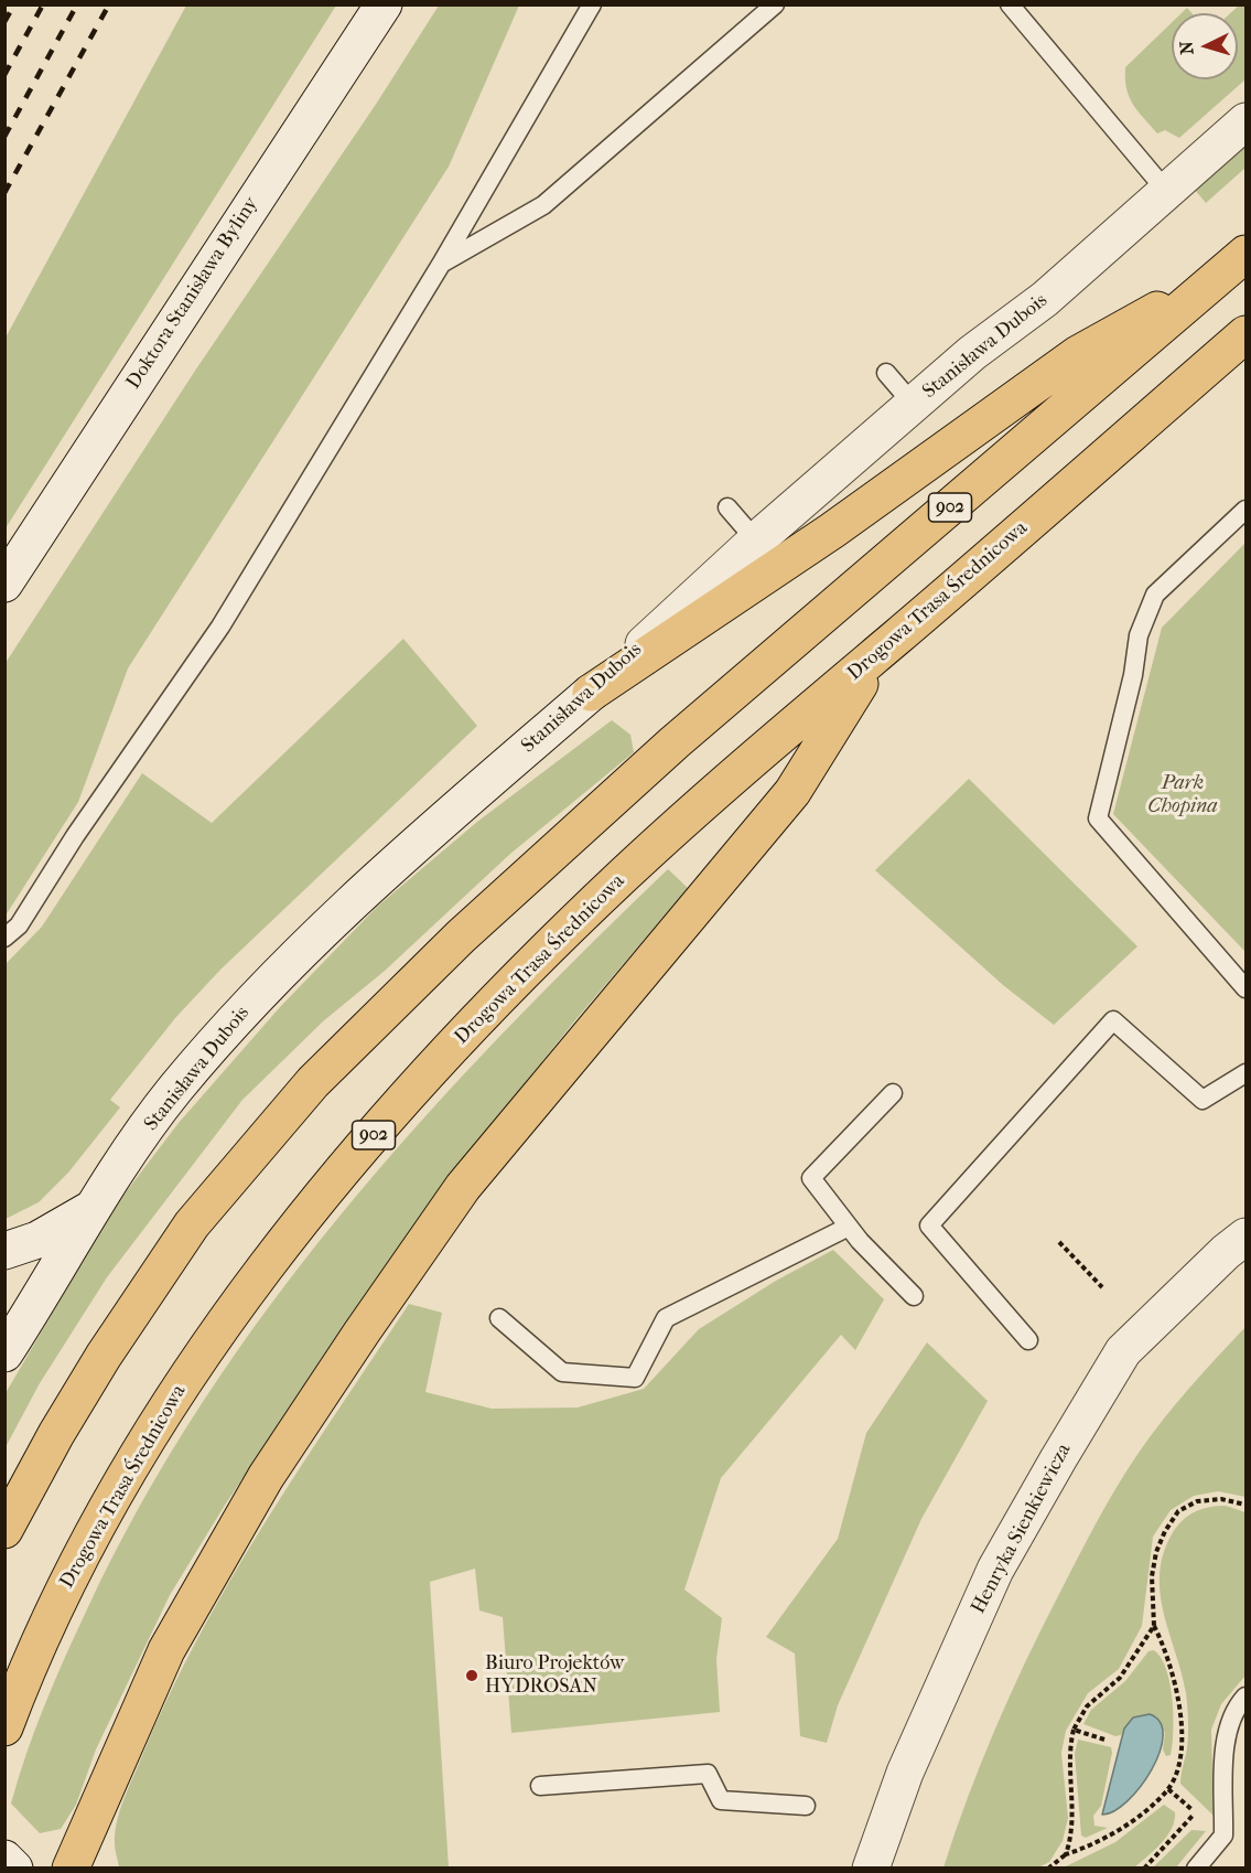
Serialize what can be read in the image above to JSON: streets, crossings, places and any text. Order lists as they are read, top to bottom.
{
  "streets": {
    "main road": [
      "Doktora Stanisława Byliny",
      "Stanisława Dubois",
      "902",
      "Drogowa Trasa Średnicowa",
      "Henryka Sienkiewicza"
    ]
  },
  "parks": ["Park Chopina"],
  "places": ["Biuro Projektów HYDROSAN"],
  "north": "left"
}
